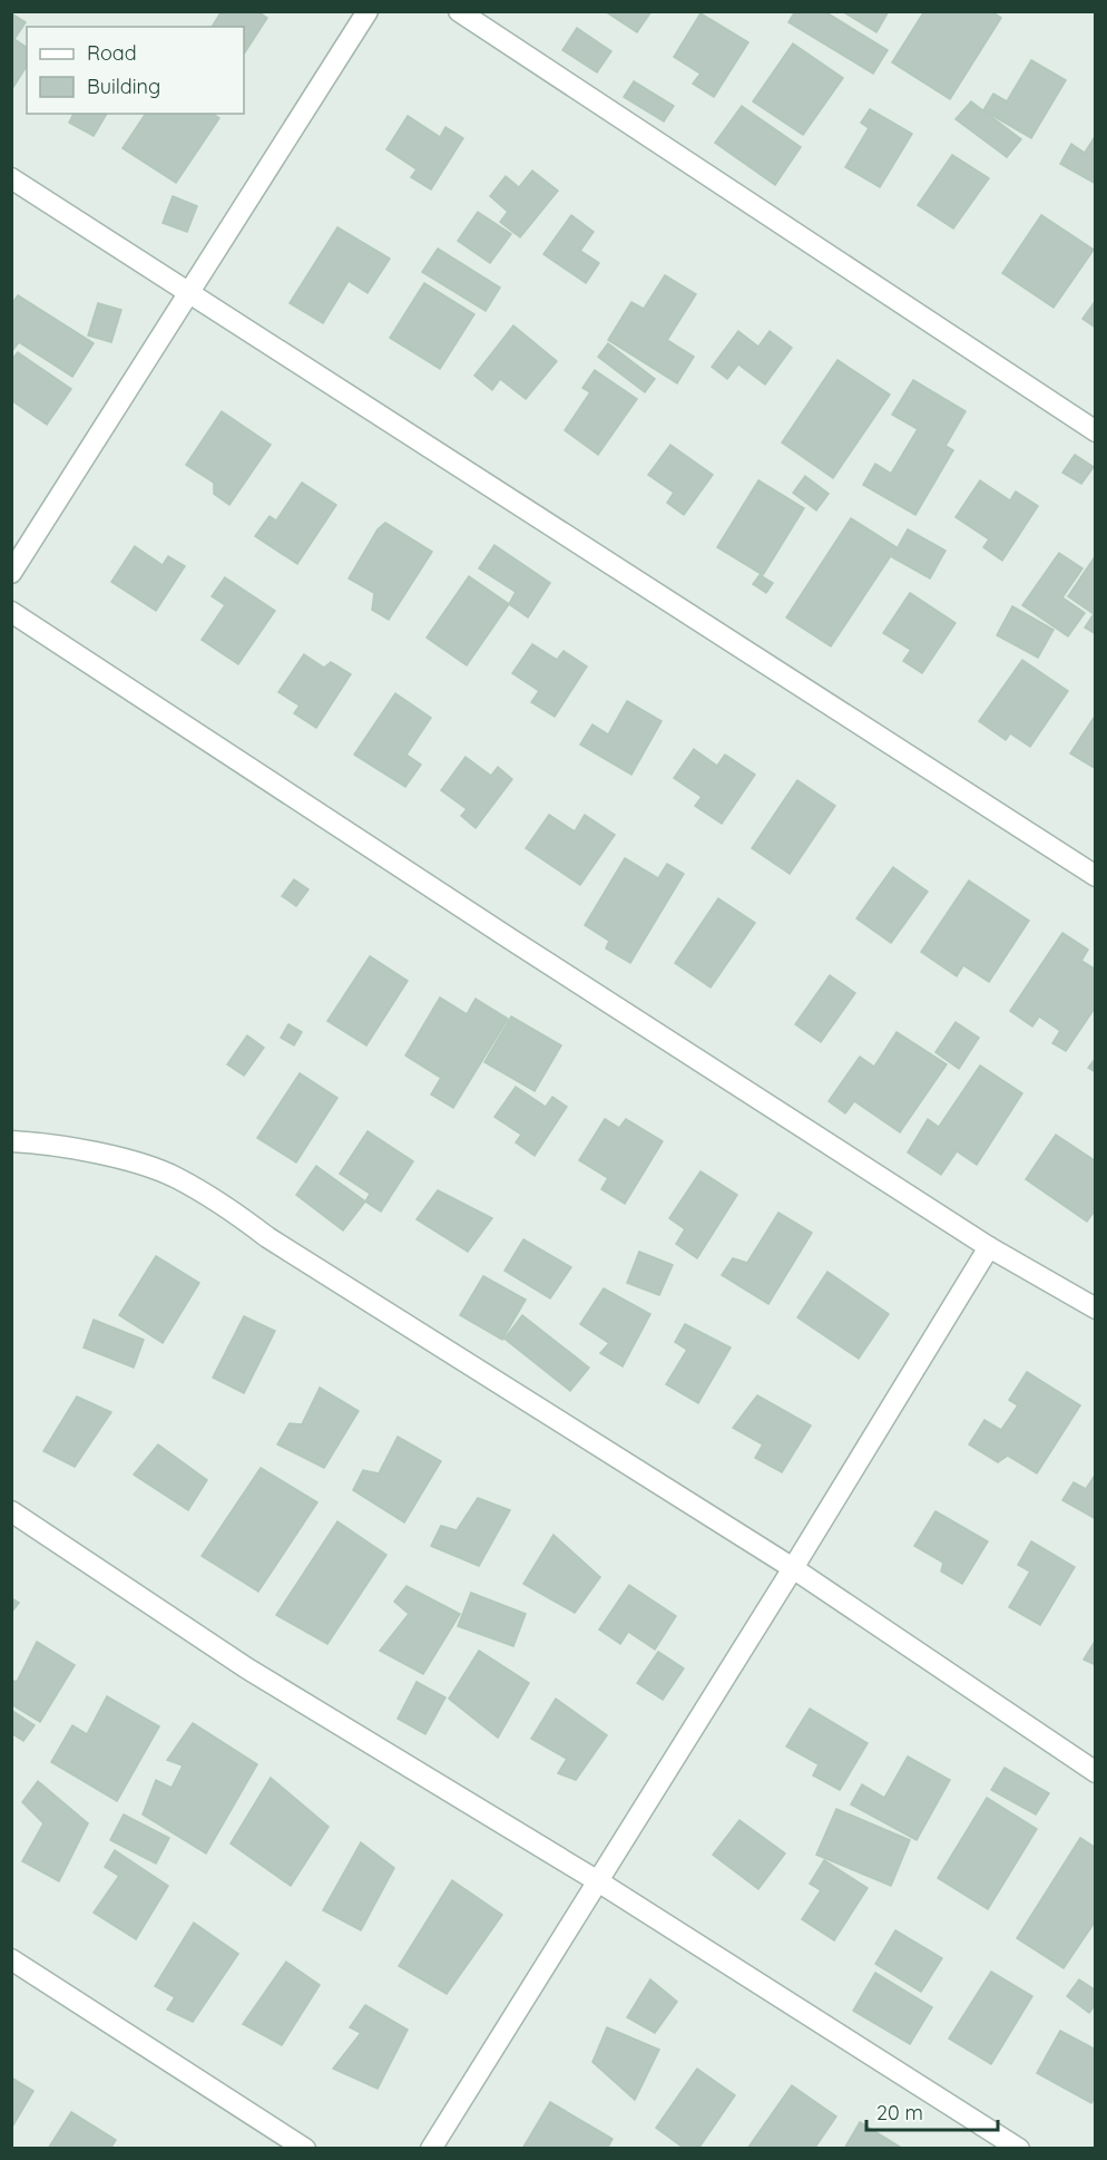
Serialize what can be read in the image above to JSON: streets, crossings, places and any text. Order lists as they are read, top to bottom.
{
  "legend": ["Road", "Building"],
  "scale_bar": "20 m"
}
